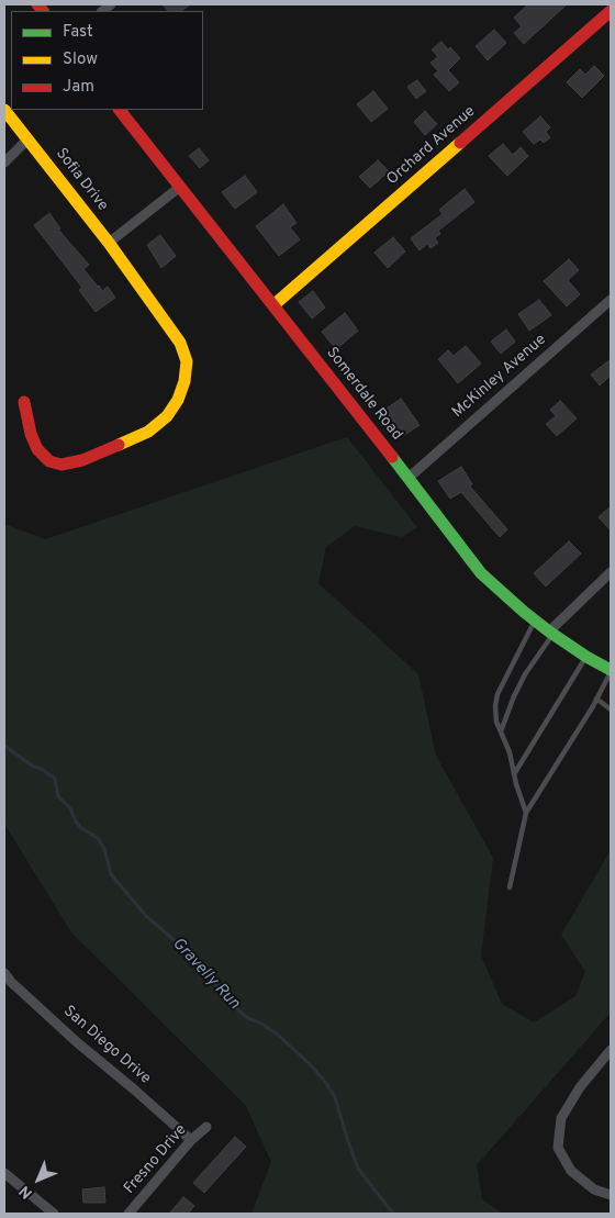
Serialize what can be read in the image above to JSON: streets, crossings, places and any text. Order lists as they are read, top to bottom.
{
  "streets": {
    "street": [
      "Orchard Avenue",
      "Sofia Drive",
      "McKinley Avenue",
      "Somerdale Road",
      "San Diego Drive",
      "Fresno Drive"
    ]
  },
  "crossings": [
    ["Orchard Avenue", "Somerdale Road"],
    ["McKinley Avenue", "Somerdale Road"],
    ["San Diego Drive", "Fresno Drive"]
  ],
  "water": ["Gravelly Run"],
  "legend": ["Fast", "Slow", "Jam"],
  "north": "bottom left"
}
